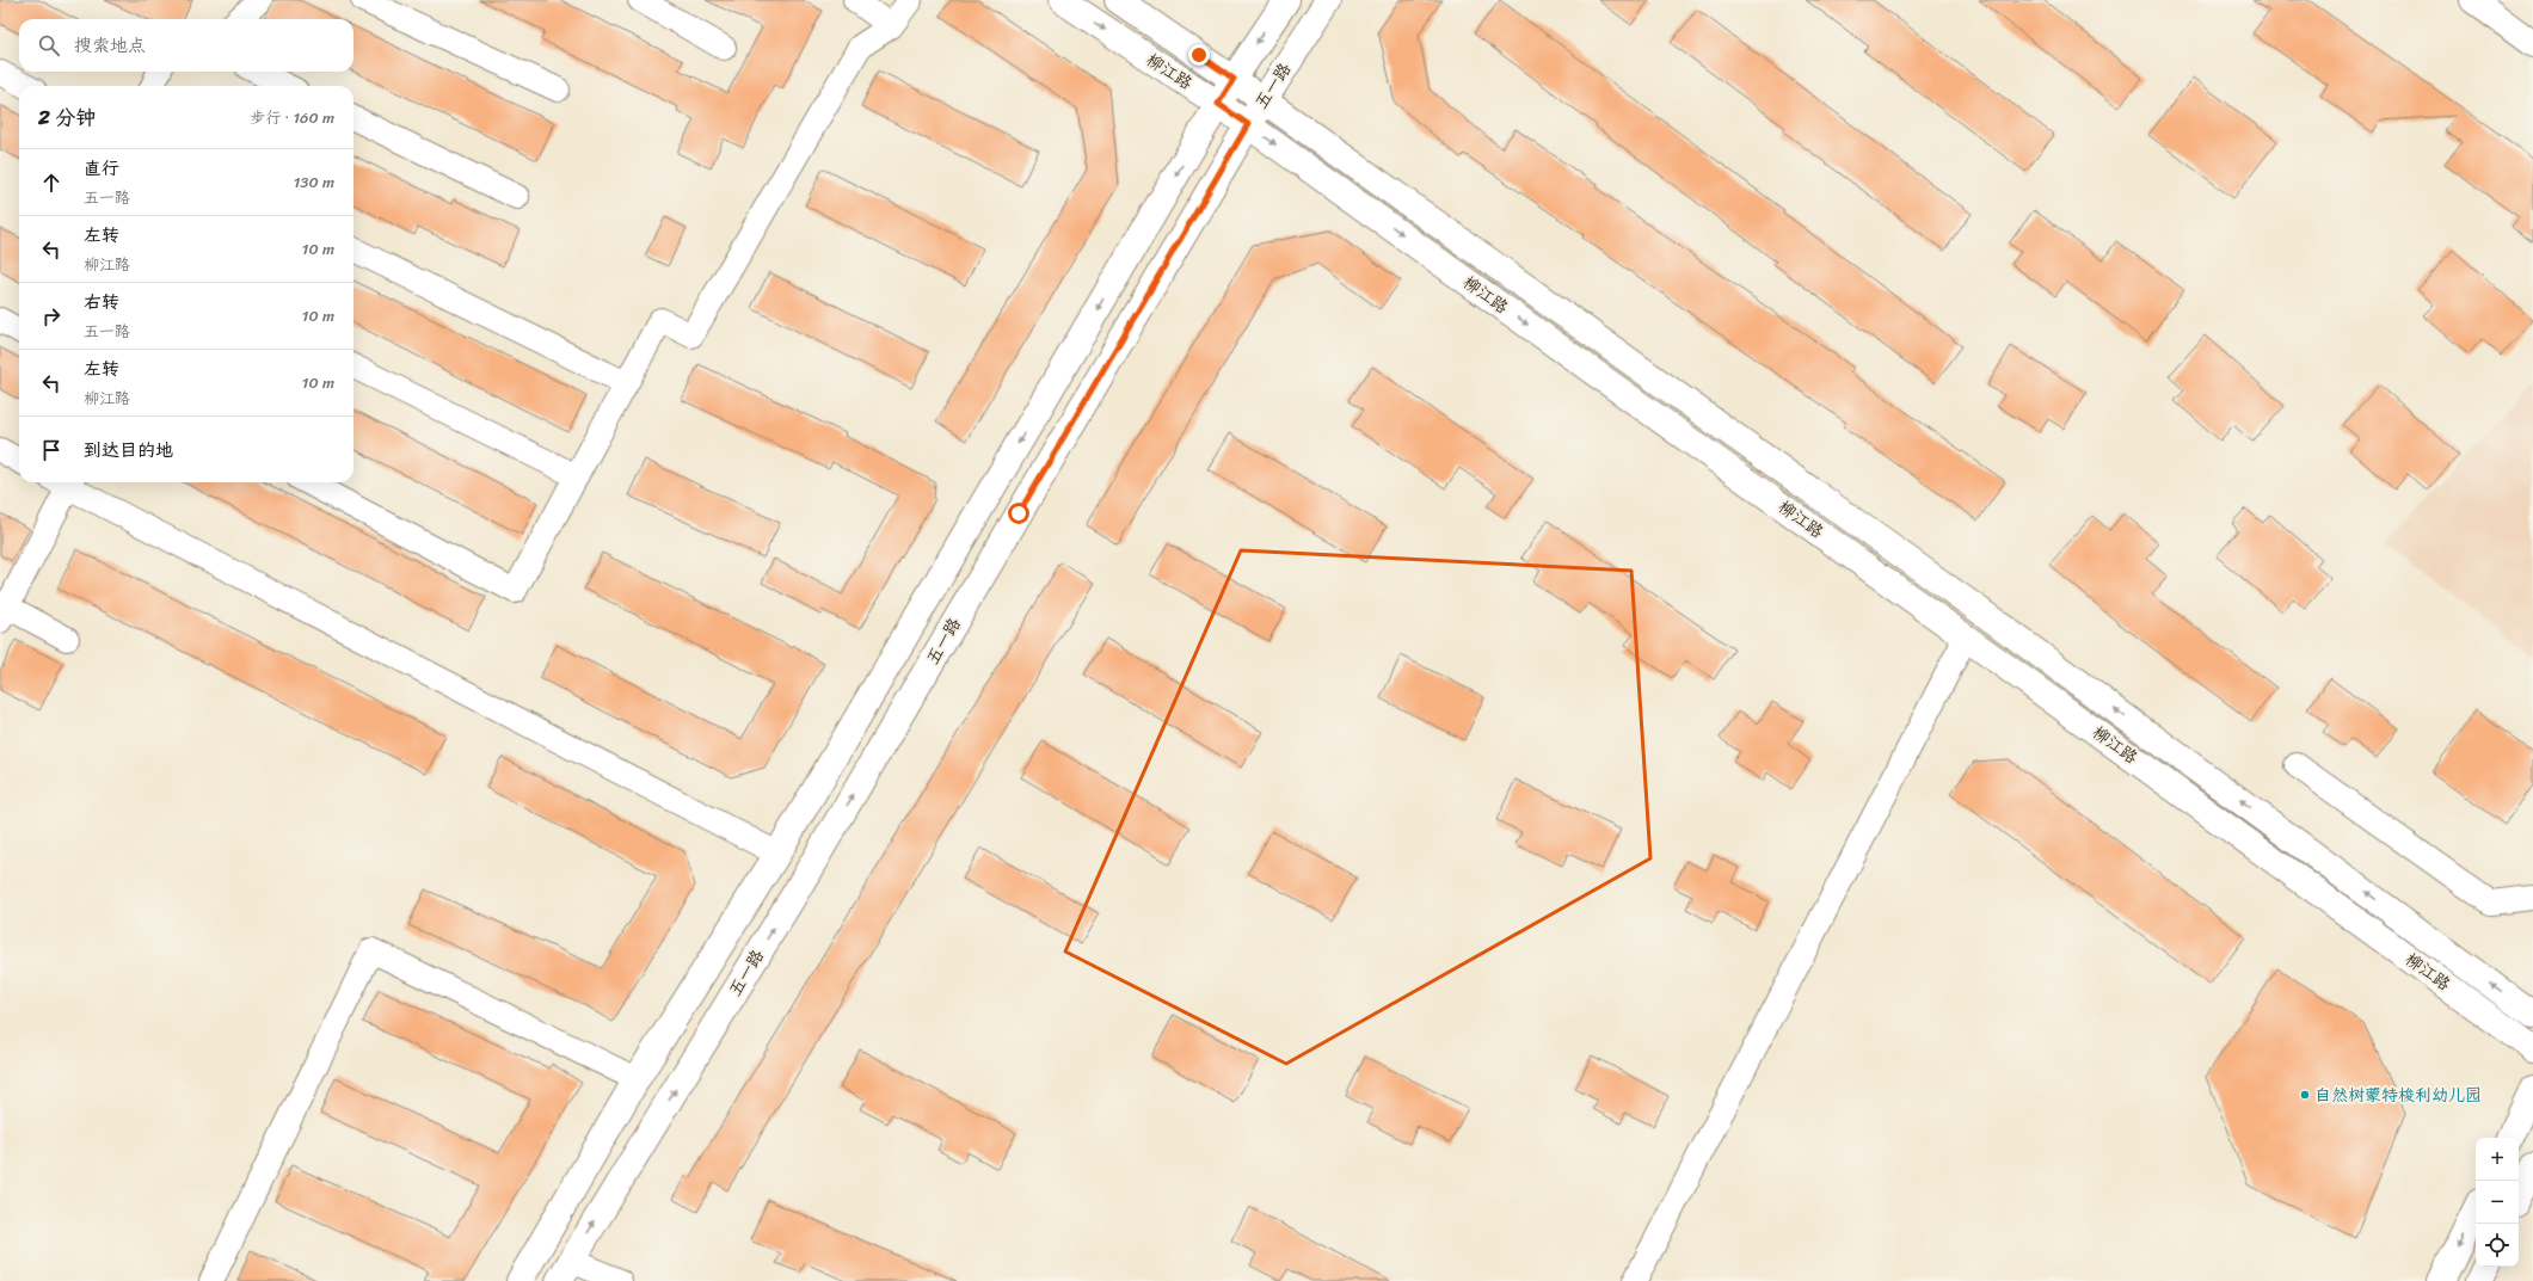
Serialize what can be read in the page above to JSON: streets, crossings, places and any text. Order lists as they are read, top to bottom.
{
  "streets": {
    "street": ["柳江路", "五一路"]
  },
  "crossings": [
    ["柳江路", "五一路"]
  ],
  "places": ["自然树蒙特梭利幼儿园"],
  "page": {
    "search": "搜索地点",
    "heading": ["2 分钟", "步行 · 160 m"],
    "list": [
      ["直行", "五一路", "130 m"],
      ["左转", "柳江路", "10 m"],
      ["右转", "五一路", "10 m"],
      ["左转", "柳江路", "10 m"],
      "到达目的地"
    ],
    "map_buttons": ["+", "−"]
  }
}
